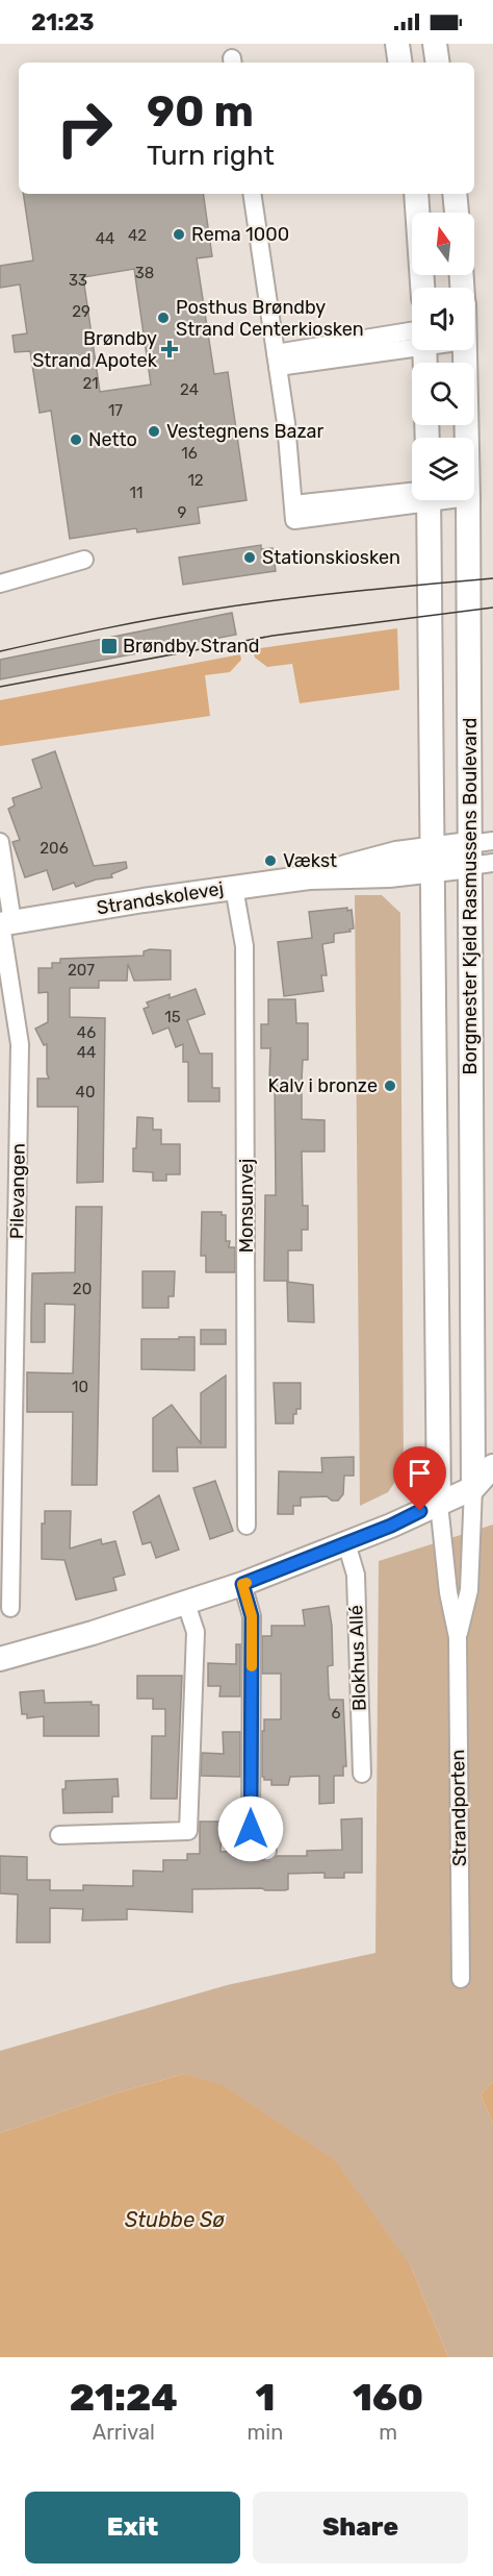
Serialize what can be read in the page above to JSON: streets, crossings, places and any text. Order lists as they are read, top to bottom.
{
  "streets": {
    "street": [
      "Borgmester Kjeld Rasmussens Boulevard",
      "Strandskolevej",
      "Pilevangen",
      "Monsunvej",
      "Blokhus Allé",
      "Strandporten"
    ]
  },
  "crossings": [
    ["Borgmester Kjeld Rasmussens Boulevard", "Strandskolevej"],
    ["Borgmester Kjeld Rasmussens Boulevard", "Strandporten"],
    ["Strandskolevej", "Pilevangen"],
    ["Strandskolevej", "Monsunvej"]
  ],
  "water": ["Stubbe Sø"],
  "places": {
    "other": [
      "Rema 1000",
      "Posthus Brøndby Strand Centerkiosken",
      "Vestegnens Bazar",
      "Netto",
      "Stationskiosken",
      "Vækst",
      "Kalv i bronze"
    ],
    "health": ["Brøndby Strand Apotek"],
    "transit": ["Brøndby Strand"]
  },
  "house_numbers": [
    "42",
    "44",
    "38",
    "33",
    "29",
    "21",
    "24",
    "17",
    "16",
    "12",
    "11",
    "9",
    "206",
    "207",
    "15",
    "46",
    "44",
    "40",
    "20",
    "10",
    "6"
  ],
  "north": "top",
  "page": {
    "status": "21:23",
    "turn": ["90 m", "Turn right"],
    "eta": [
      "21:24",
      "Arrival",
      "1",
      "min",
      "160",
      "m"
    ],
    "buttons": ["Exit", "Share"]
  }
}
